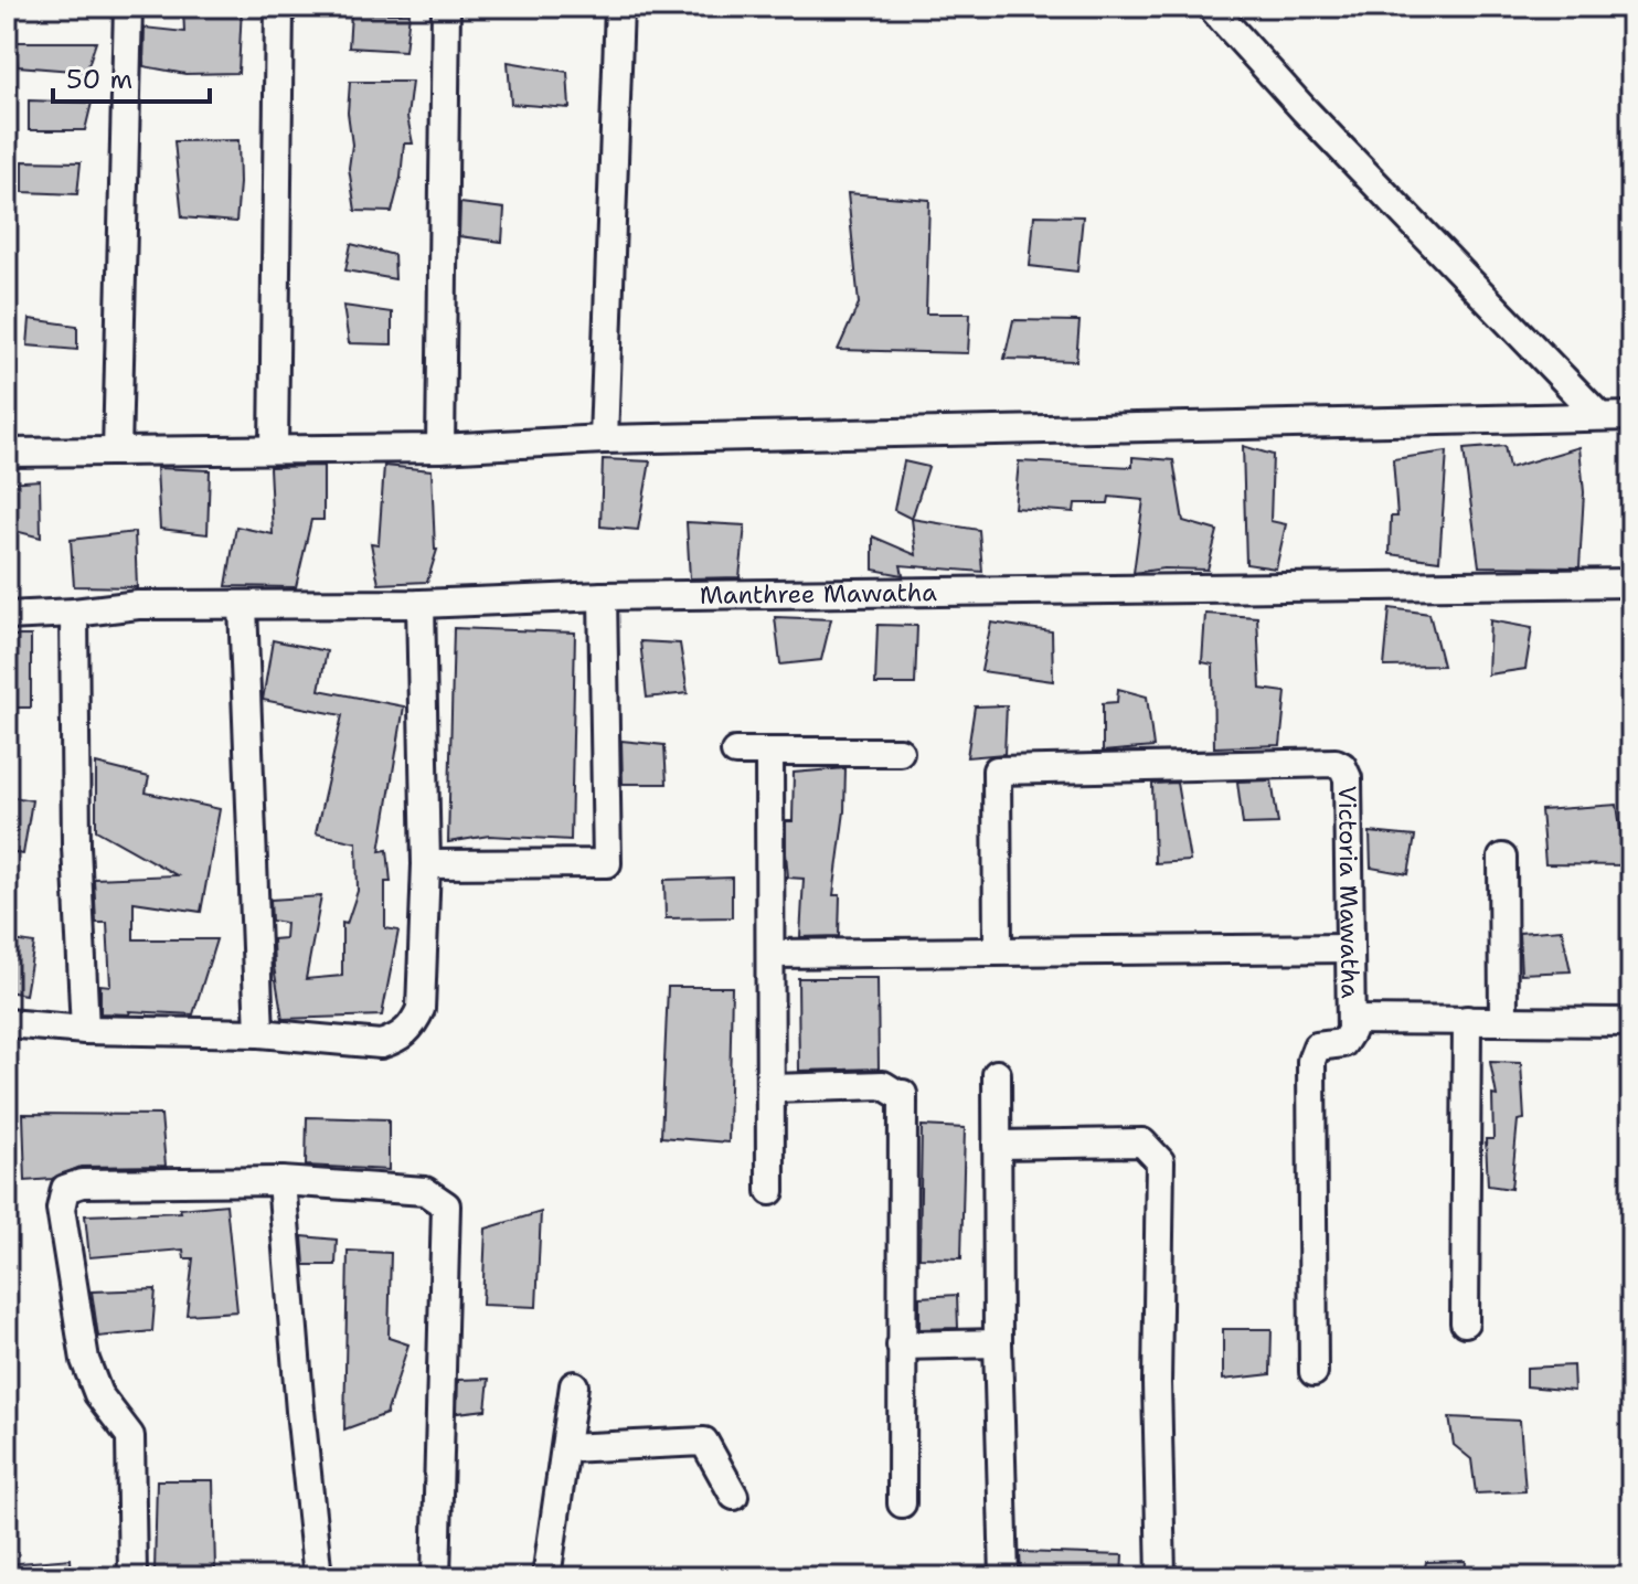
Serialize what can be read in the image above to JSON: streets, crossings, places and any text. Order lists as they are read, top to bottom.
{
  "streets": {
    "street": ["Manthree Mawatha", "Victoria Mawatha"]
  },
  "scale_bar": "50 m"
}
